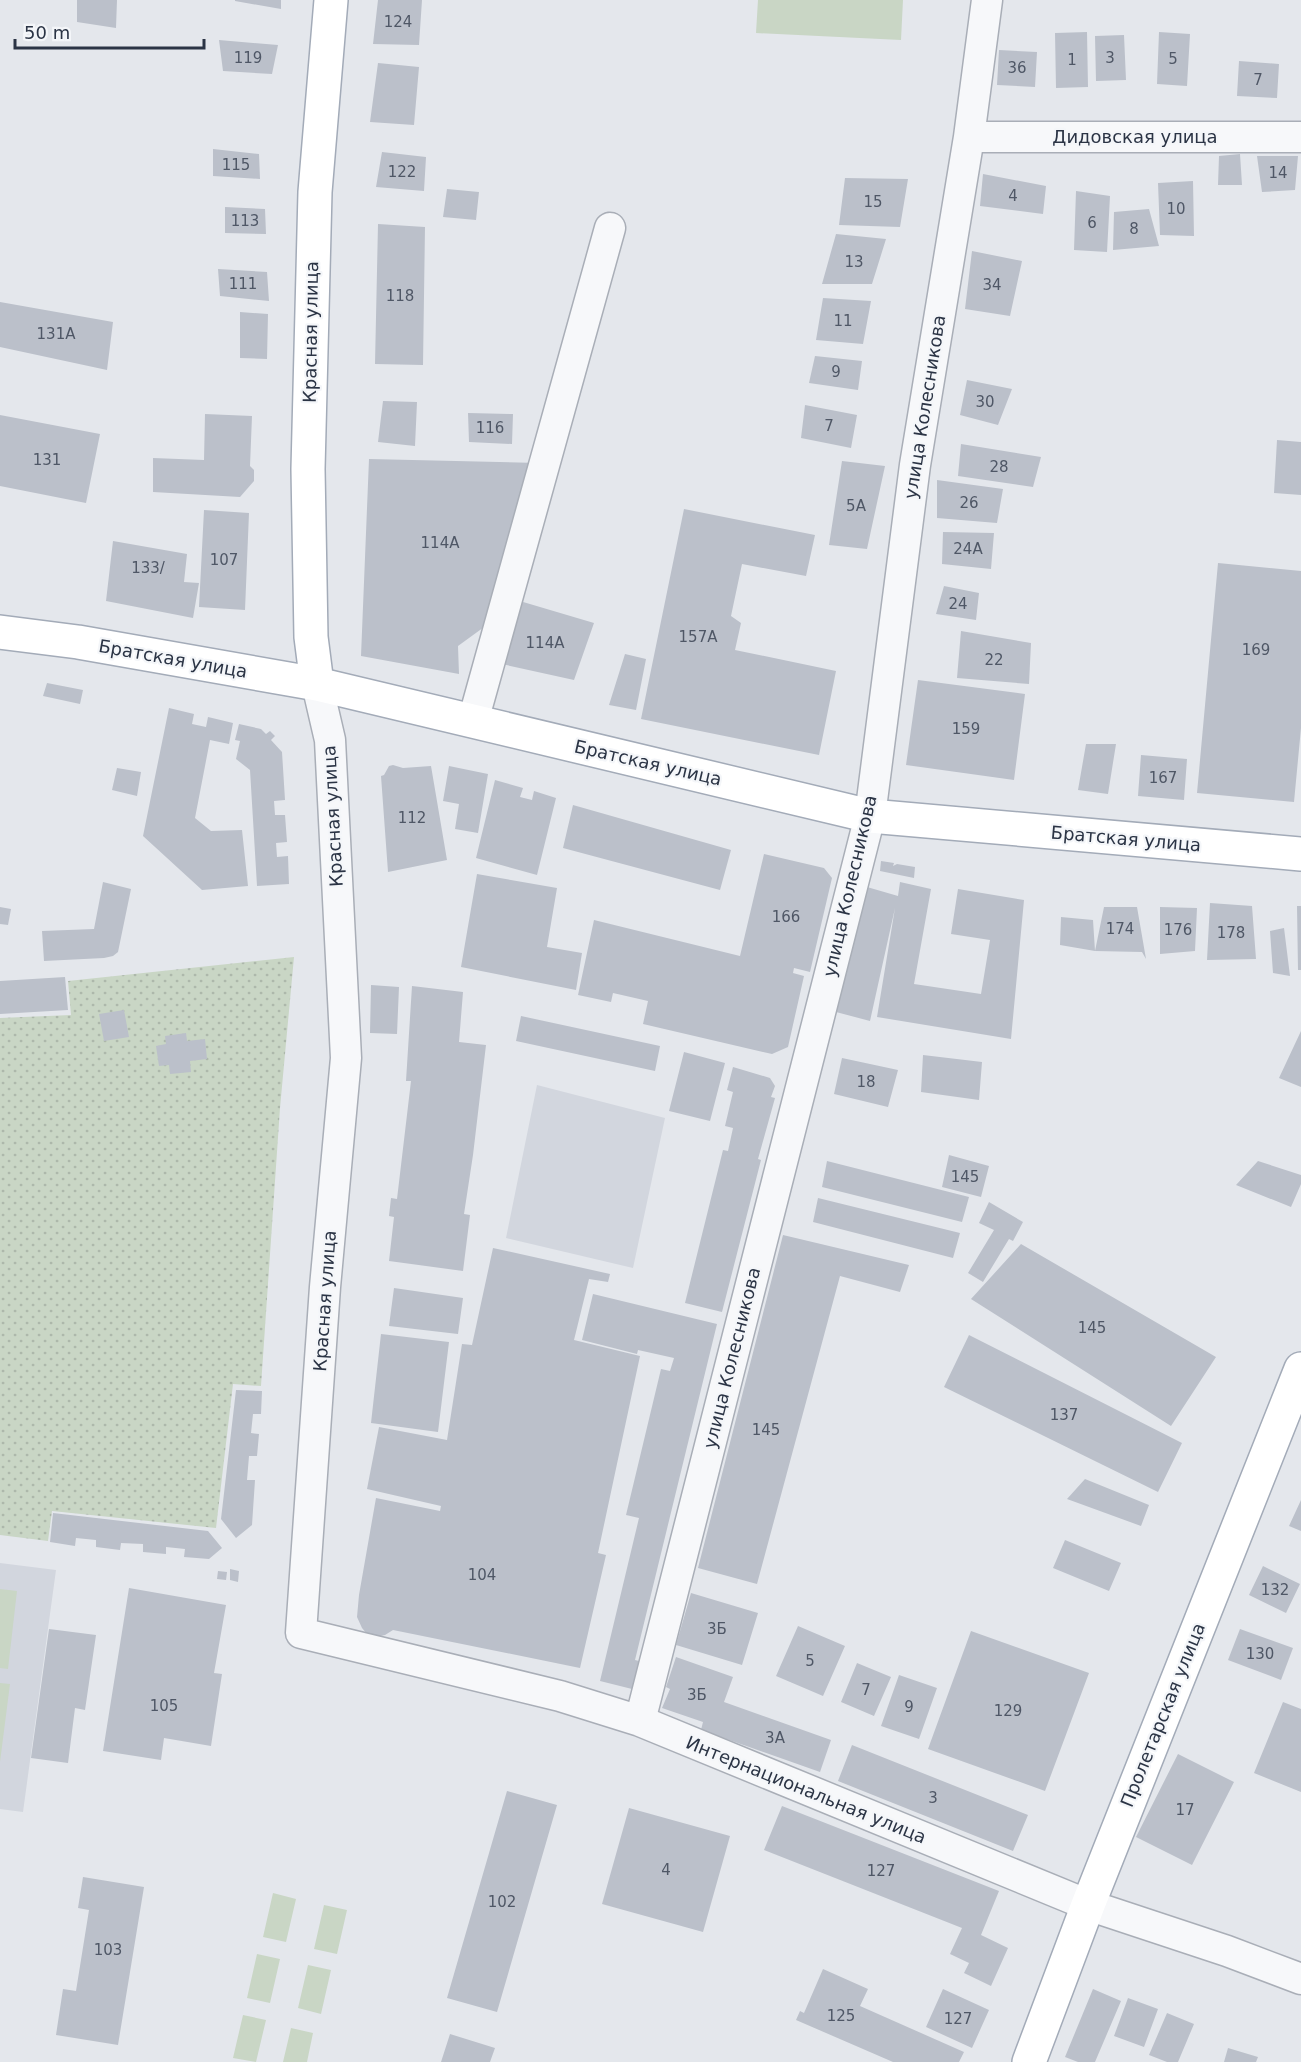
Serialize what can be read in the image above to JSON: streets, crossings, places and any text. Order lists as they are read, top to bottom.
{
  "streets": {
    "main road": ["Красная улица", "Братская улица", "Пролетарская улица"],
    "street": ["Дидовская улица", "улица Колесникова", "Интернациональная улица"]
  },
  "crossings": [
    ["Дидовская улица", "улица Колесникова"],
    ["Красная улица", "Братская улица"],
    ["Красная улица", "Интернациональная улица"],
    ["улица Колесникова", "Братская улица"],
    ["улица Колесникова", "Интернациональная улица"],
    ["Пролетарская улица", "Интернациональная улица"]
  ],
  "house_numbers": [
    "124",
    "119",
    "3",
    "5",
    "1",
    "36",
    "7",
    "115",
    "122",
    "14",
    "4",
    "15",
    "10",
    "113",
    "6",
    "8",
    "13",
    "111",
    "34",
    "118",
    "11",
    "131А",
    "9",
    "30",
    "7",
    "116",
    "131",
    "28",
    "26",
    "5А",
    "114А",
    "24А",
    "107",
    "133/",
    "24",
    "157А",
    "114А",
    "169",
    "22",
    "159",
    "167",
    "112",
    "166",
    "174",
    "176",
    "178",
    "18",
    "145",
    "145",
    "137",
    "145",
    "104",
    "132",
    "3Б",
    "130",
    "5",
    "7",
    "3Б",
    "105",
    "9",
    "129",
    "3А",
    "3",
    "17",
    "4",
    "127",
    "102",
    "103",
    "125",
    "127"
  ],
  "scale_bar": "50 m"
}
